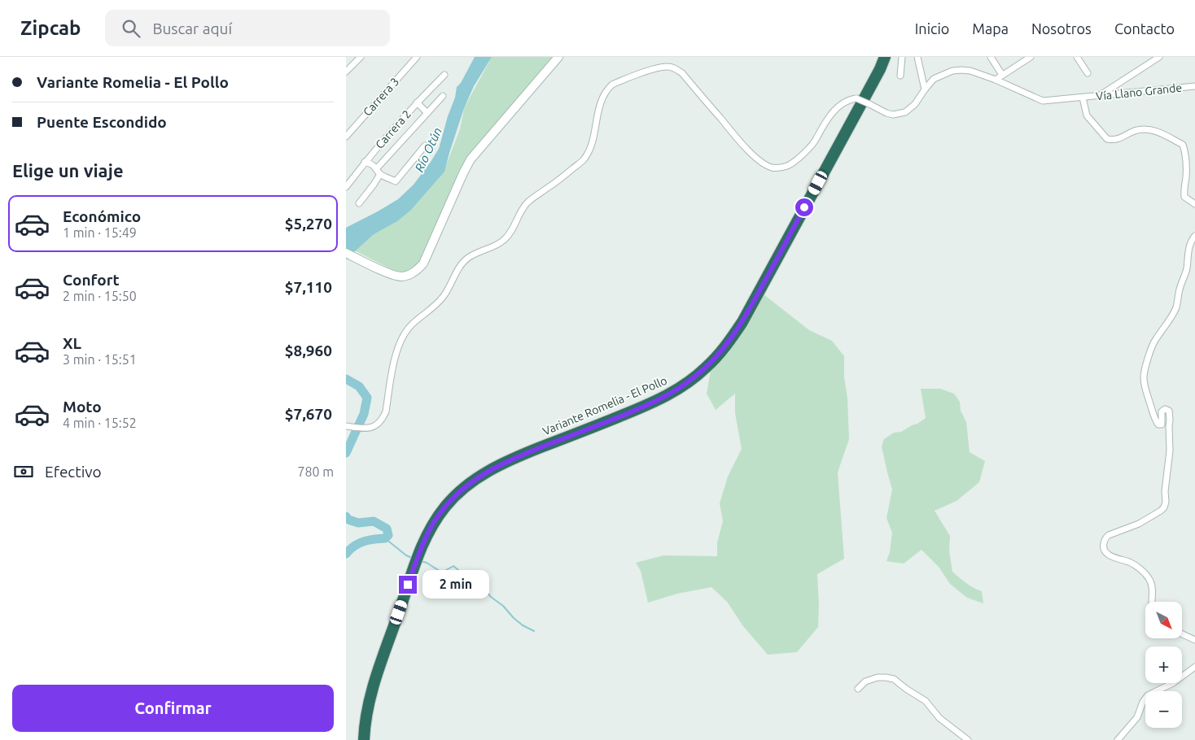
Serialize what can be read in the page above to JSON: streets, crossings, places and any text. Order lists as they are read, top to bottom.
{
  "streets": {
    "highway": ["Variante Romelia - El Pollo"],
    "street": ["Vía Llano Grande", "Carrera 3", "Carrera 2"]
  },
  "water": ["Río Otún"],
  "north": "bottom right",
  "page": {
    "header": "Zipcab",
    "search": "Buscar aquí",
    "nav": [
      "Inicio",
      "Mapa",
      "Nosotros",
      "Contacto"
    ],
    "banner": ["Variante Romelia - El Pollo", "Puente Escondido"],
    "heading": "Elige un viaje",
    "list": [
      {
        "name": "Económico",
        "note": "1 min · 15:49",
        "value": "$5,270"
      },
      {
        "name": "Confort",
        "note": "2 min · 15:50",
        "value": "$7,110"
      },
      {
        "name": "XL",
        "note": "3 min · 15:51",
        "value": "$8,960"
      },
      {
        "name": "Moto",
        "note": "4 min · 15:52",
        "value": "$7,670"
      }
    ],
    "pay": ["Efectivo", "780 m"],
    "bubble": "2 min",
    "map_buttons": ["+", "−"],
    "buttons": "Confirmar"
  }
}
